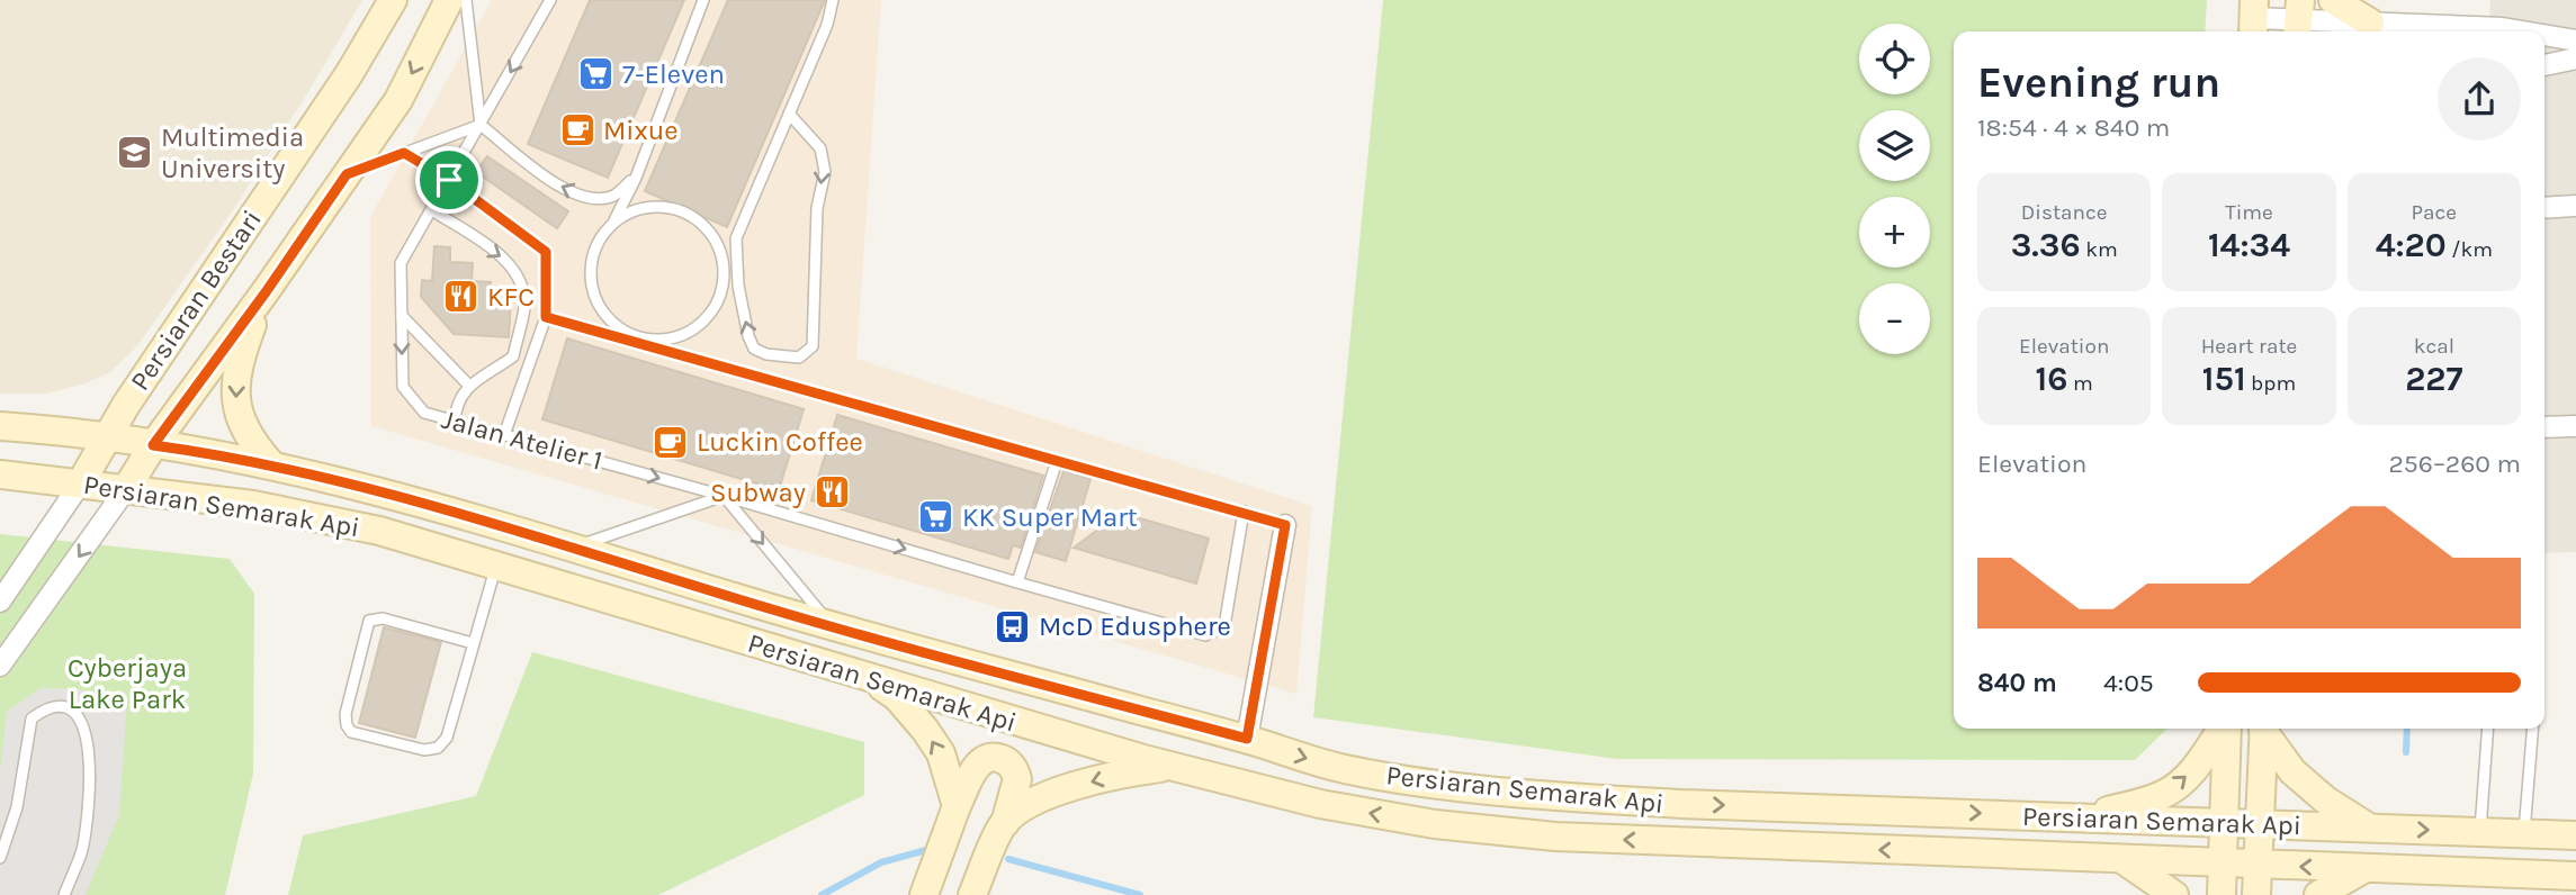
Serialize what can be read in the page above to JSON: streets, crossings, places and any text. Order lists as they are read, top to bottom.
{
  "streets": {
    "main road": ["Persiaran Bestari", "Persiaran Semarak Api"],
    "lane": ["Jalan Atelier 1"]
  },
  "crossings": [
    ["Persiaran Bestari", "Persiaran Semarak Api"]
  ],
  "parks": ["Cyberjaya Lake Park"],
  "places": {
    "supermarket": ["7-Eleven", "KK Super Mart"],
    "cafe": ["Mixue", "Luckin Coffee"],
    "school or university": ["Multimedia University"],
    "restaurant": ["KFC", "Subway"],
    "bus stop": ["McD Edusphere"]
  },
  "page": {
    "map_buttons": ["+", "−"],
    "heading": ["Evening run", "18:54 · 4 × 840 m"],
    "stats": [
      ["Distance", "3.36 km"],
      ["Time", "14:34"],
      ["Pace", "4:20 /km"],
      ["Elevation", "16 m"],
      ["Heart rate", "151 bpm"],
      ["kcal", "227"]
    ],
    "chart": ["Elevation", "256–260 m"],
    "list": [
      {
        "name": "840 m",
        "note": "4:05"
      }
    ]
  }
}
